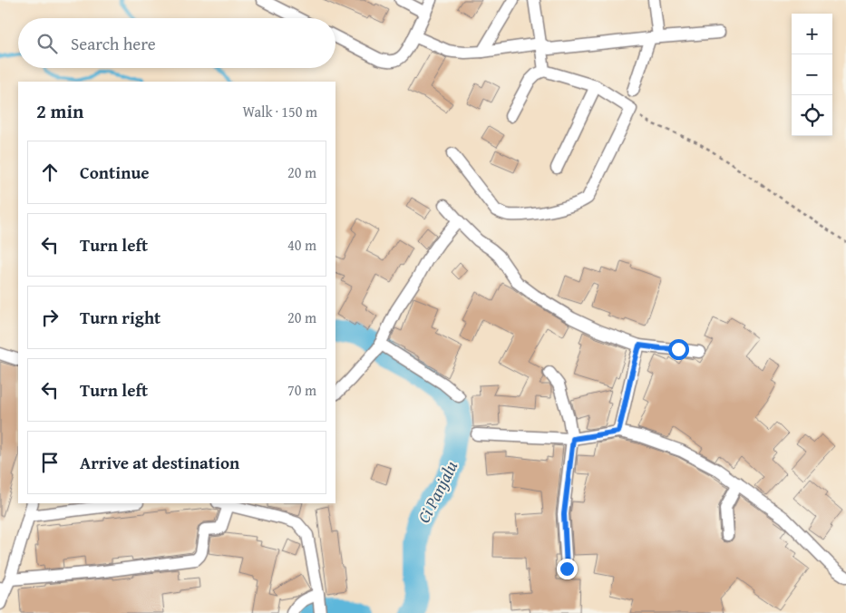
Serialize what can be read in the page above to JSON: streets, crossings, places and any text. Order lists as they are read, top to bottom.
{
  "water": ["Ci Panjalu"],
  "page": {
    "map_buttons": ["+", "−"],
    "search": "Search here",
    "heading": ["2 min", "Walk · 150 m"],
    "list": [
      ["Continue", "20 m"],
      ["Turn left", "40 m"],
      ["Turn right", "20 m"],
      ["Turn left", "70 m"],
      "Arrive at destination"
    ]
  }
}
